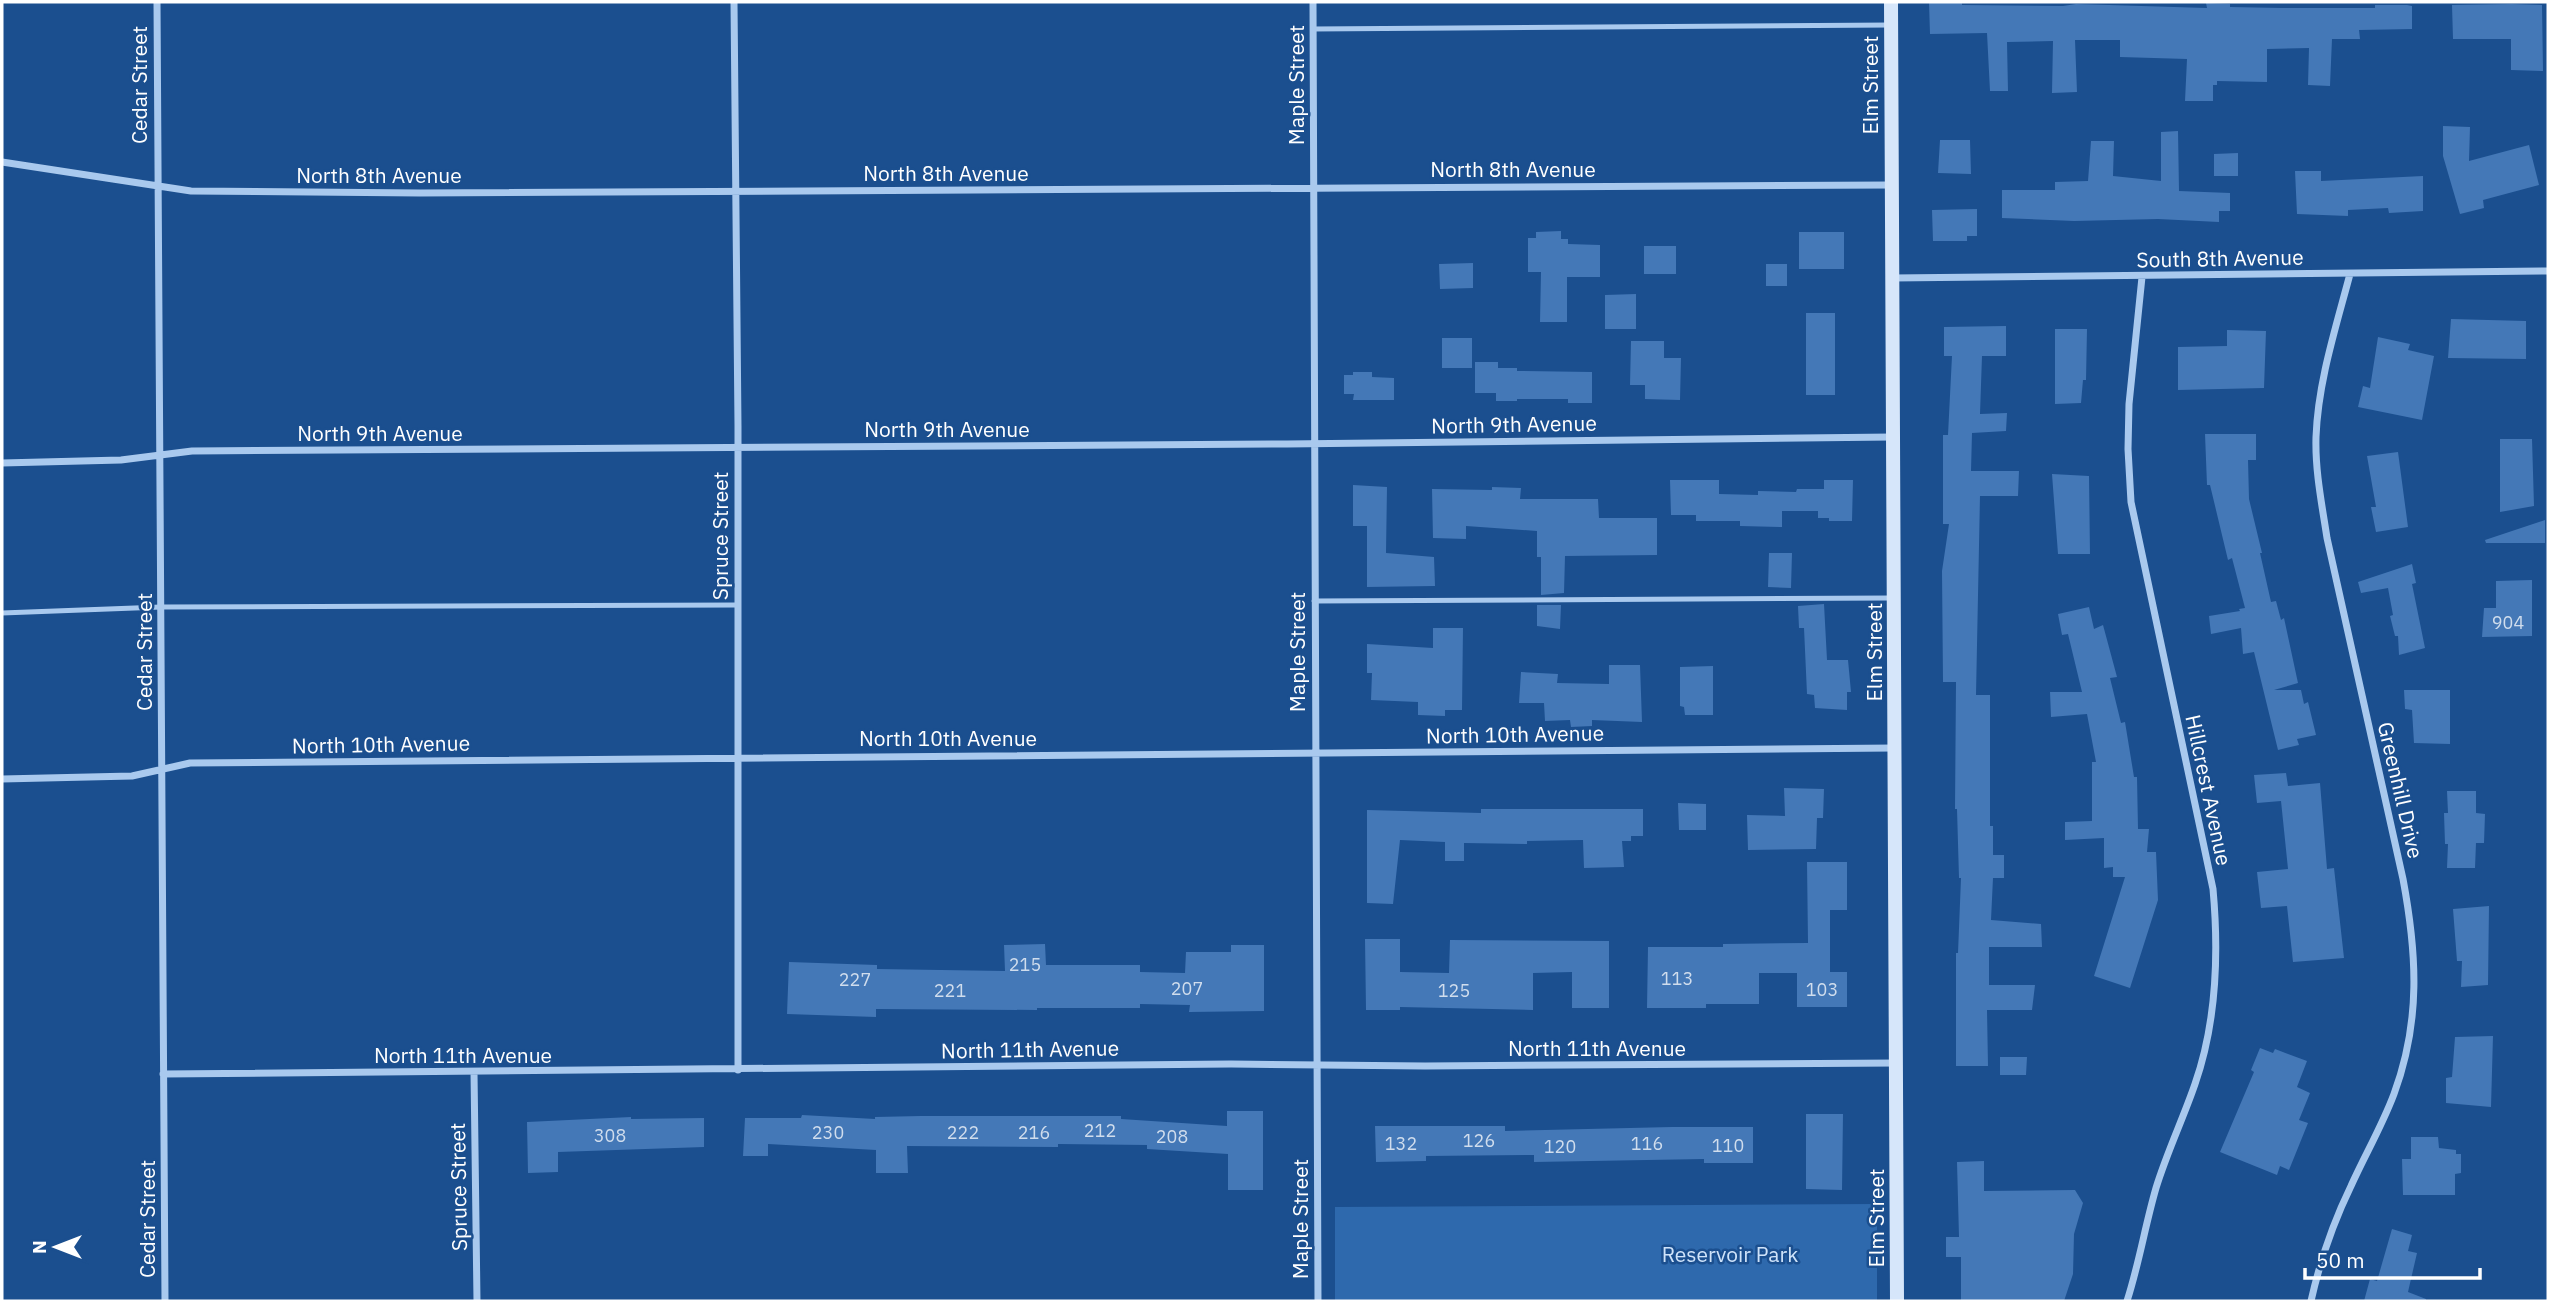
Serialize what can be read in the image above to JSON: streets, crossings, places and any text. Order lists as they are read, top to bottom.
{
  "streets": {
    "street": [
      "Cedar Street",
      "Maple Street",
      "Elm Street",
      "North 8th Avenue",
      "South 8th Avenue",
      "North 9th Avenue",
      "Spruce Street",
      "North 10th Avenue",
      "Hillcrest Avenue",
      "Greenhill Drive",
      "North 11th Avenue"
    ]
  },
  "crossings": [
    ["Cedar Street", "North 8th Avenue"],
    ["Cedar Street", "North 9th Avenue"],
    ["Cedar Street", "North 10th Avenue"],
    ["Cedar Street", "North 11th Avenue"],
    ["Maple Street", "North 8th Avenue"],
    ["Maple Street", "North 9th Avenue"],
    ["Maple Street", "North 10th Avenue"],
    ["Maple Street", "North 11th Avenue"],
    ["Elm Street", "North 8th Avenue"],
    ["Elm Street", "South 8th Avenue"],
    ["Elm Street", "North 9th Avenue"],
    ["Elm Street", "North 10th Avenue"],
    ["Elm Street", "North 11th Avenue"],
    ["North 8th Avenue", "Spruce Street"],
    ["South 8th Avenue", "Hillcrest Avenue"],
    ["South 8th Avenue", "Greenhill Drive"],
    ["North 9th Avenue", "Spruce Street"],
    ["Spruce Street", "North 10th Avenue"],
    ["Spruce Street", "North 11th Avenue"]
  ],
  "parks": ["Reservoir Park"],
  "house_numbers": [
    "904",
    "215",
    "113",
    "227",
    "207",
    "103",
    "221",
    "125",
    "212",
    "230",
    "222",
    "216",
    "308",
    "208",
    "126",
    "132",
    "116",
    "110",
    "120"
  ],
  "scale_bar": "50 m",
  "north": "left"
}
